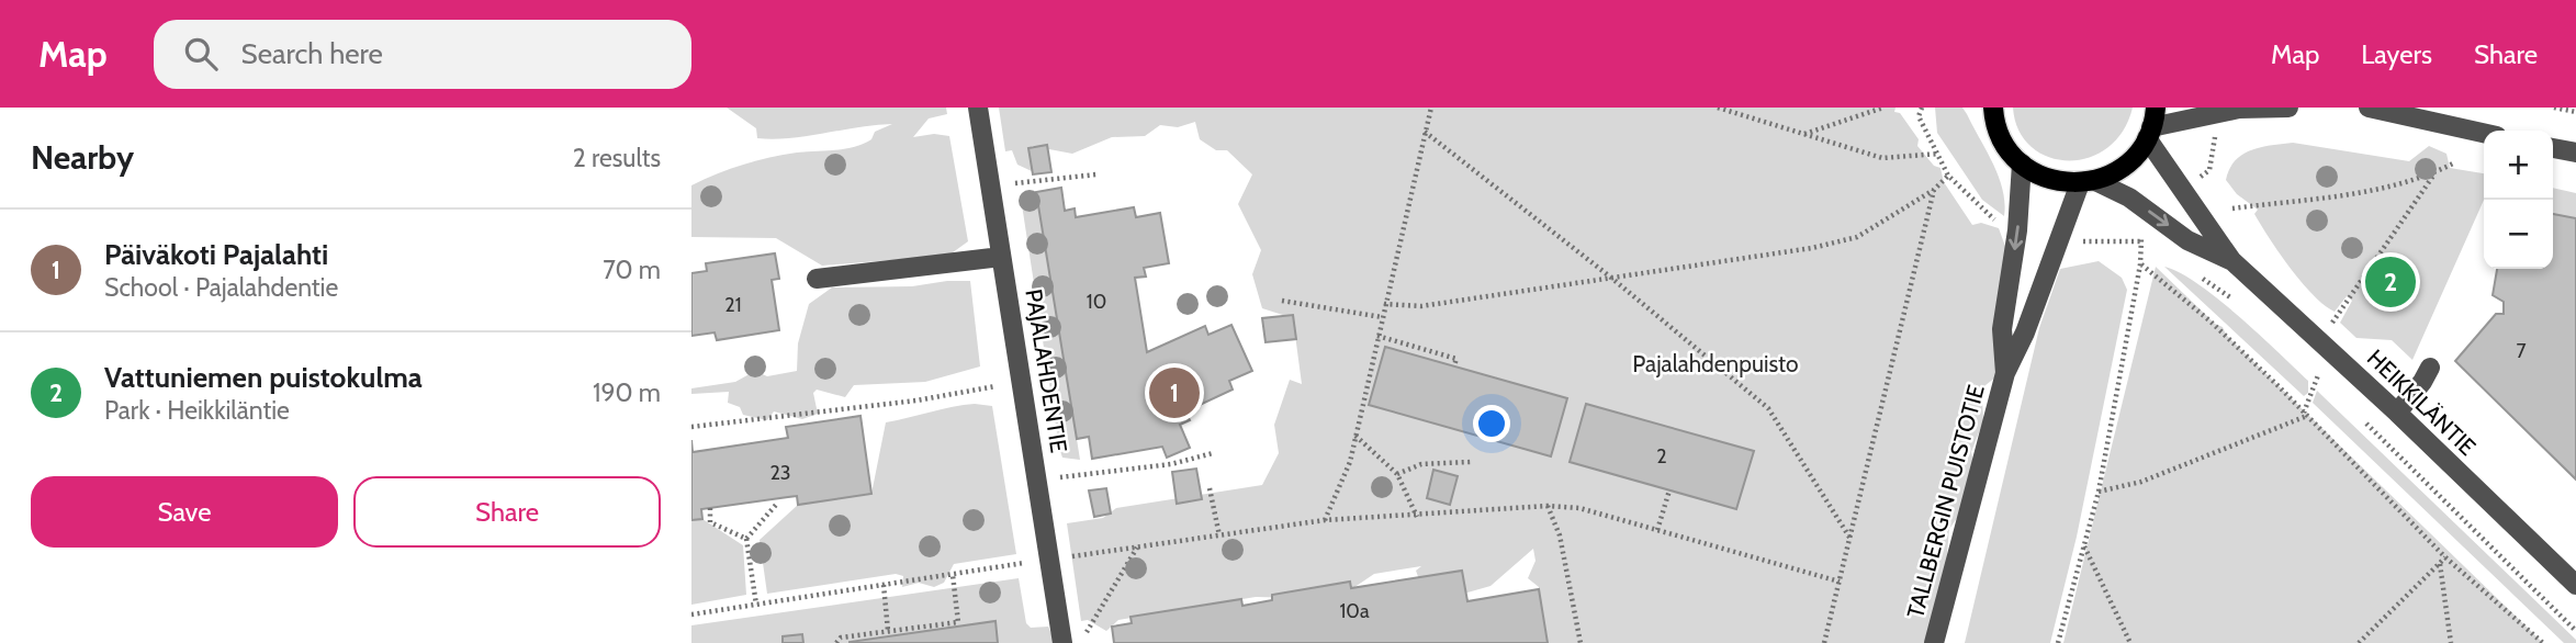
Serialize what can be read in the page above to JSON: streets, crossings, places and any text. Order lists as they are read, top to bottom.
{
  "streets": {
    "street": ["PAJALAHDENTIE", "HEIKKILÄNTIE", "TALLBERGIN PUISTOTIE"]
  },
  "crossings": [
    ["HEIKKILÄNTIE", "TALLBERGIN PUISTOTIE"]
  ],
  "parks": ["Pajalahdenpuisto"],
  "house_numbers": [
    "10",
    "21",
    "7",
    "2",
    "23",
    "10a"
  ],
  "page": {
    "header": "Map",
    "search": "Search here",
    "nav": ["Map", "Layers", "Share"],
    "heading": ["Nearby", "2 results"],
    "map_buttons": ["+", "−"],
    "list": [
      {
        "mark": "1",
        "name": "Päiväkoti Pajalahti",
        "note": "School · Pajalahdentie",
        "value": "70 m"
      },
      {
        "mark": "2",
        "name": "Vattuniemen puistokulma",
        "note": "Park · Heikkiläntie",
        "value": "190 m"
      }
    ],
    "pins": ["2", "1"],
    "buttons": ["Save", "Share"]
  }
}
